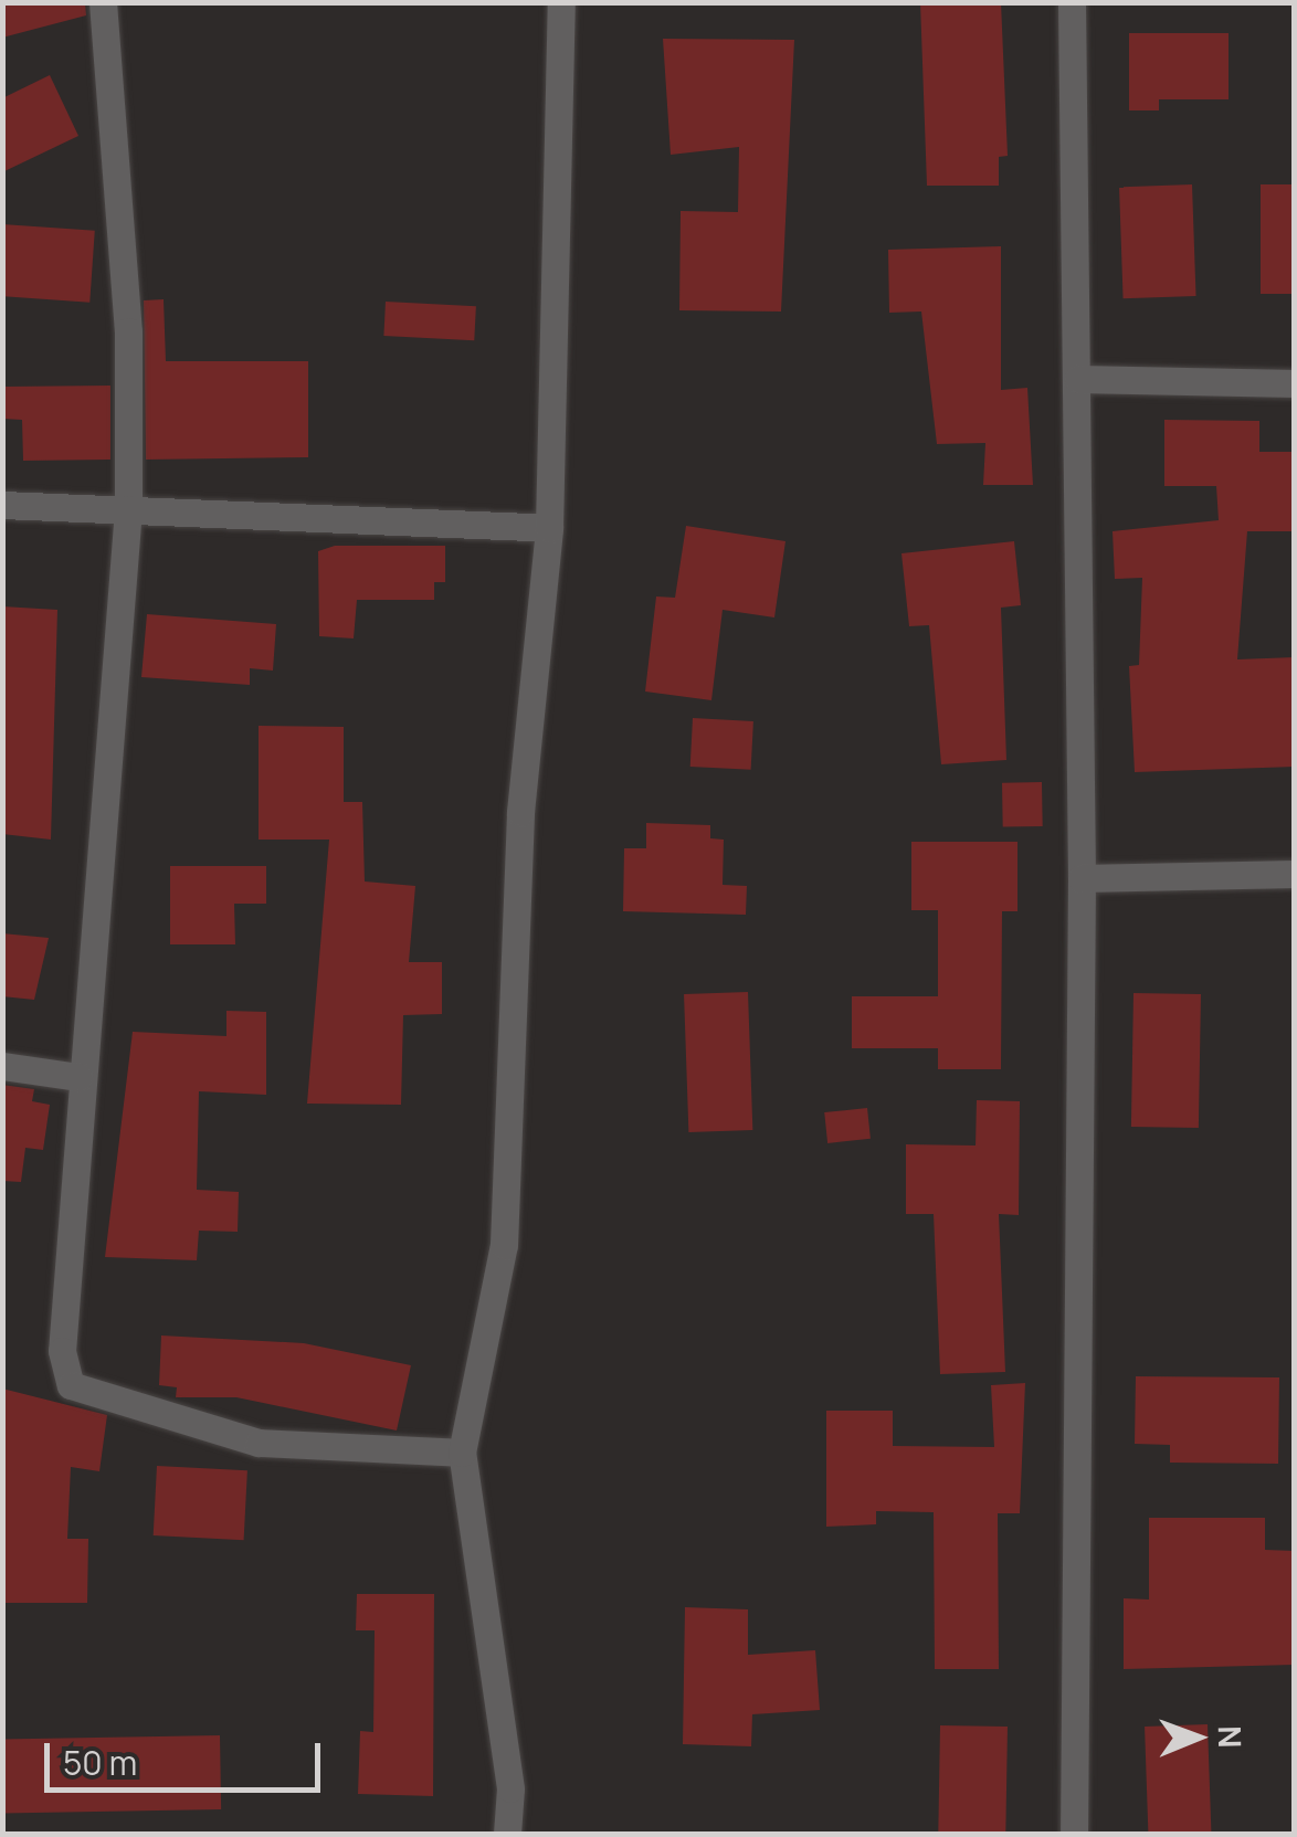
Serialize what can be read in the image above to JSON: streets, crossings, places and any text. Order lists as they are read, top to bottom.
{
  "scale_bar": "50 m",
  "north": "right"
}
